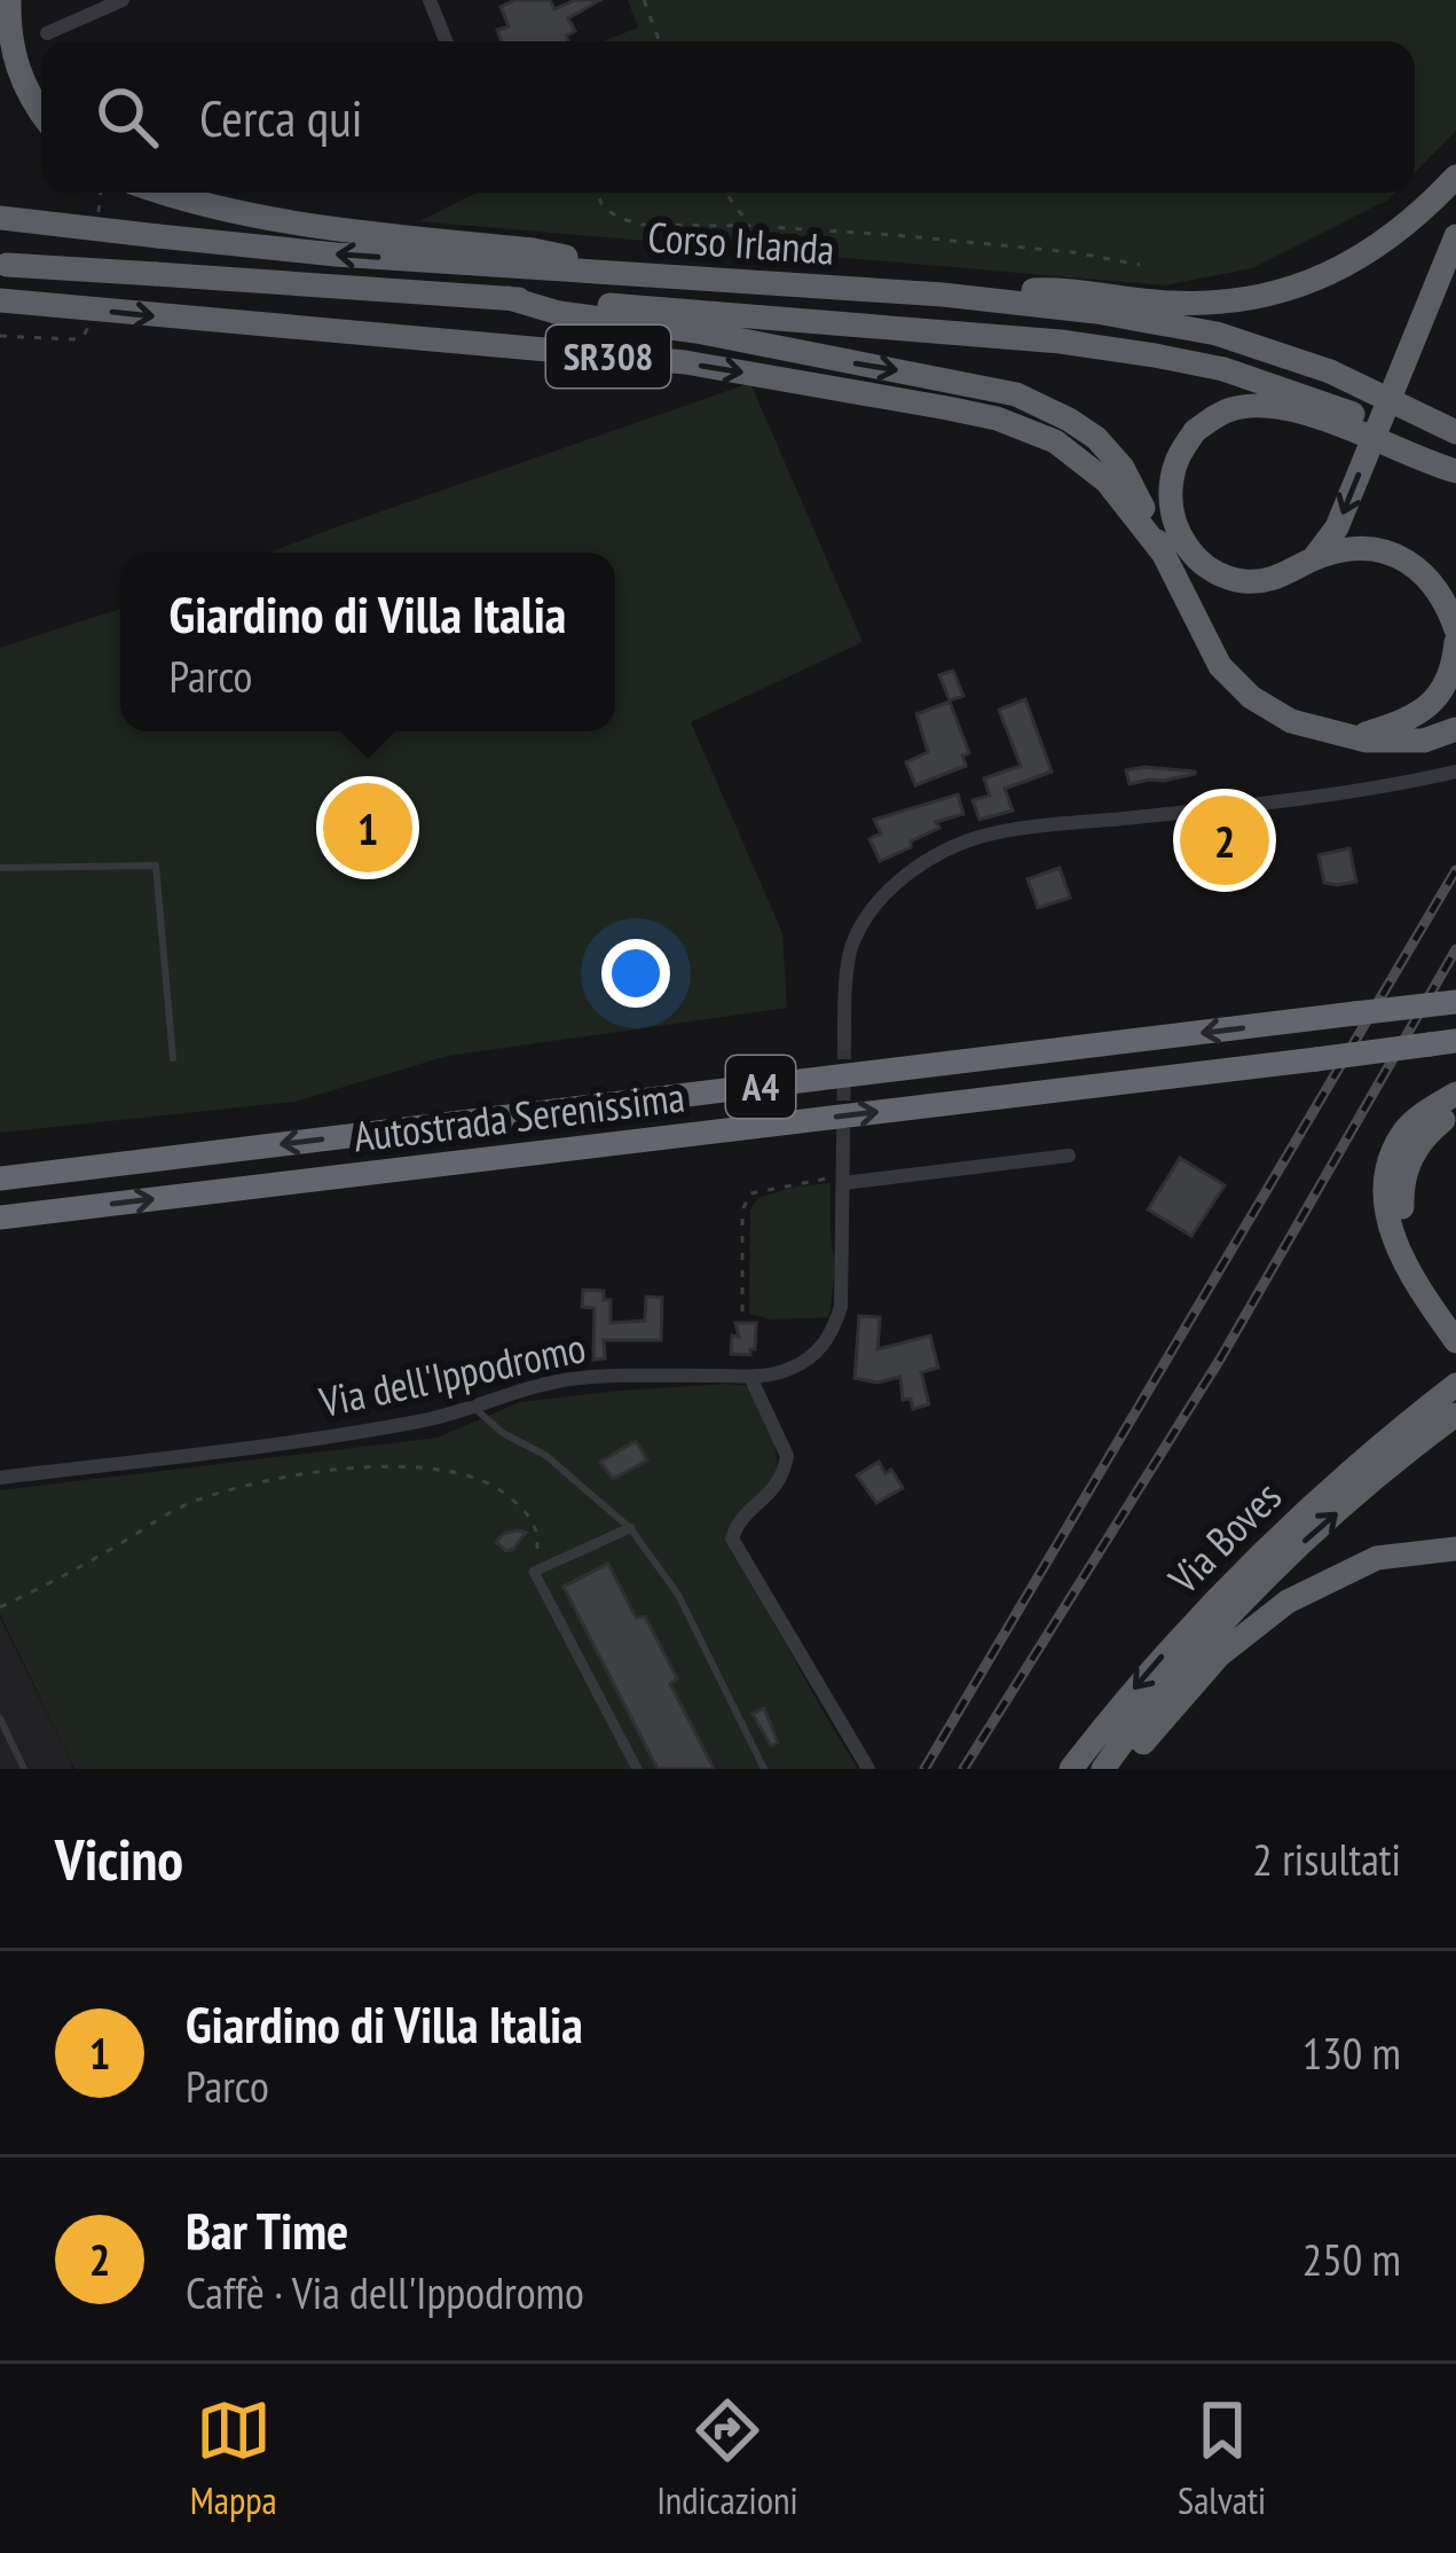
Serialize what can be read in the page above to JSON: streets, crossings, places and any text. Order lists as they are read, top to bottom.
{
  "streets": {
    "highway": [
      "Corso Irlanda",
      "SR308",
      "A4",
      "Autostrada Serenissima",
      "Via Boves"
    ],
    "street": ["Via dell'Ippodromo"]
  },
  "crossings": [
    ["Corso Irlanda", "SR308"]
  ],
  "page": {
    "search": "Cerca qui",
    "popup": ["Giardino di Villa Italia", "Parco"],
    "pins": ["1", "2"],
    "heading": ["Vicino", "2 risultati"],
    "list": [
      {
        "mark": "1",
        "name": "Giardino di Villa Italia",
        "note": "Parco",
        "value": "130 m"
      },
      {
        "mark": "2",
        "name": "Bar Time",
        "note": "Caffè · Via dell'Ippodromo",
        "value": "250 m"
      }
    ],
    "nav": ["Mappa", "Indicazioni", "Salvati"]
  }
}
